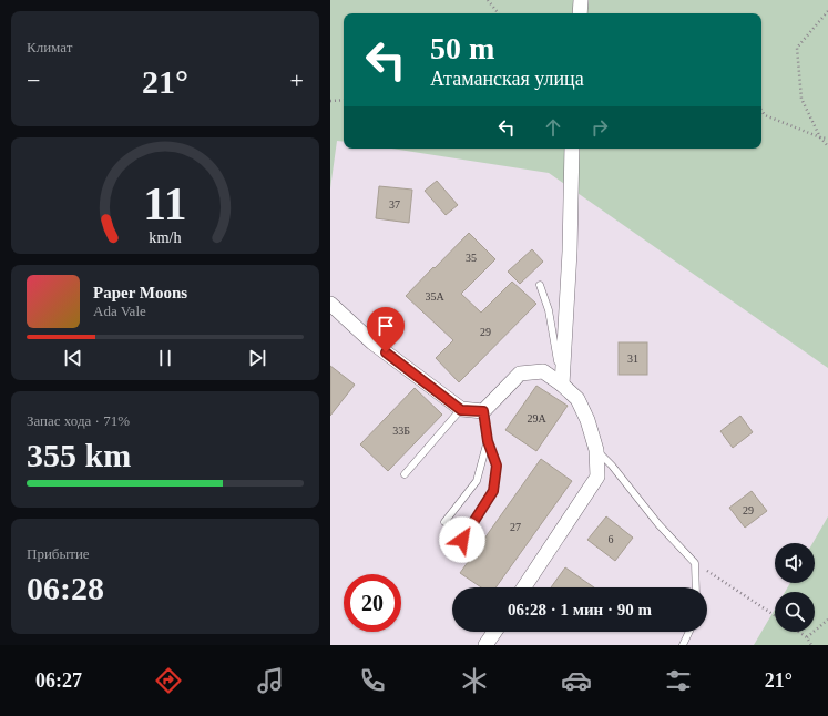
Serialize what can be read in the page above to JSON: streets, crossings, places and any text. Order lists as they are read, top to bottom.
{
  "house_numbers": [
    "37",
    "35",
    "35А",
    "29",
    "31",
    "29А",
    "33Б",
    "29",
    "27",
    "6"
  ],
  "page": {
    "tile": [
      "Климат",
      ["Запас хода · 71%", "355 km"],
      ["Прибытие", "06:28"]
    ],
    "turn": ["50 m", "Атаманская улица"],
    "heat": ["−", "21°", "+"],
    "song": ["Paper Moons", "Ada Vale"],
    "limit": "20",
    "trip": "06:28 · 1 мин · 90 m",
    "tabs": ["06:27", "21°"],
    "gauge": ["11", "km/h"]
  }
}
